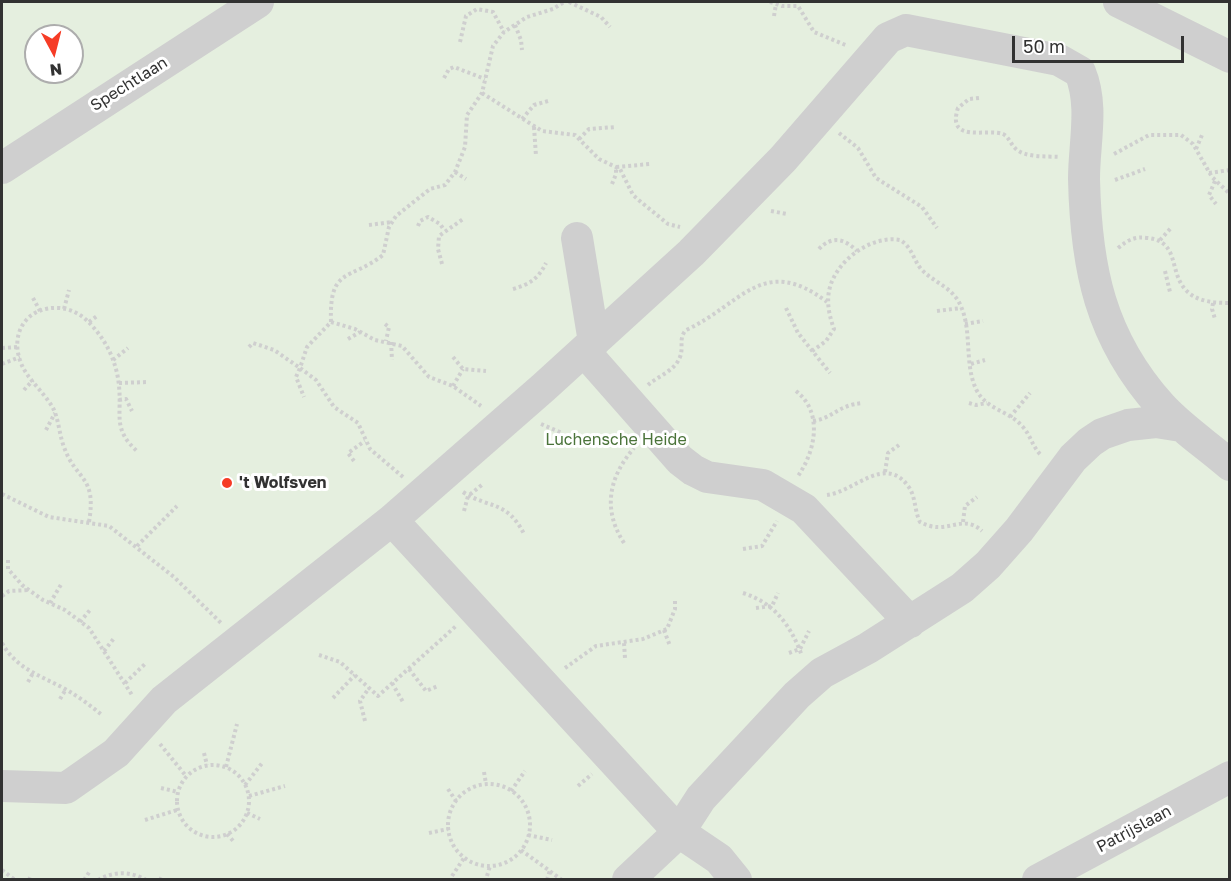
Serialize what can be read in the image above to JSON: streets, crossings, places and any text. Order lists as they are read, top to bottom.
{
  "streets": {
    "street": ["Spechtlaan", "Patrijslaan"]
  },
  "parks": ["Luchensche Heide"],
  "places": ["'t Wolfsven"],
  "scale_bar": "50 m",
  "north": "bottom"
}
